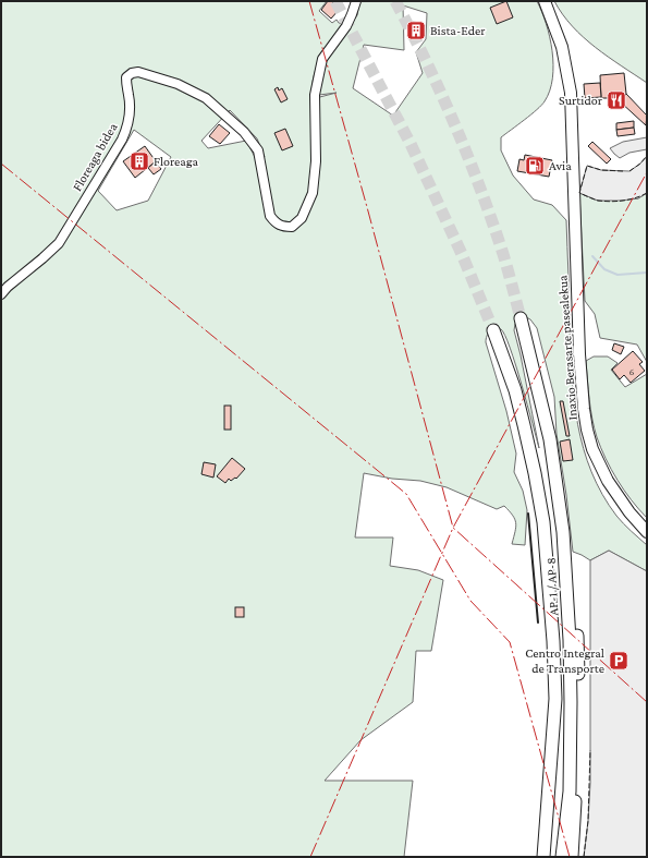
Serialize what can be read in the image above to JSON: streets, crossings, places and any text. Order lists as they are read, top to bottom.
{
  "streets": {
    "highway": ["AP-1 / AP-8"],
    "main road": ["Inaxio Berasarte pasealekua"],
    "street": ["Floreaga bidea"]
  },
  "places": {
    "building": ["Bista-Eder", "Floreaga"],
    "restaurant": ["Surtidor"],
    "fuel station": ["Avia"],
    "parking": ["Centro Integral de Transporte"]
  },
  "house_numbers": ["6"]
}
